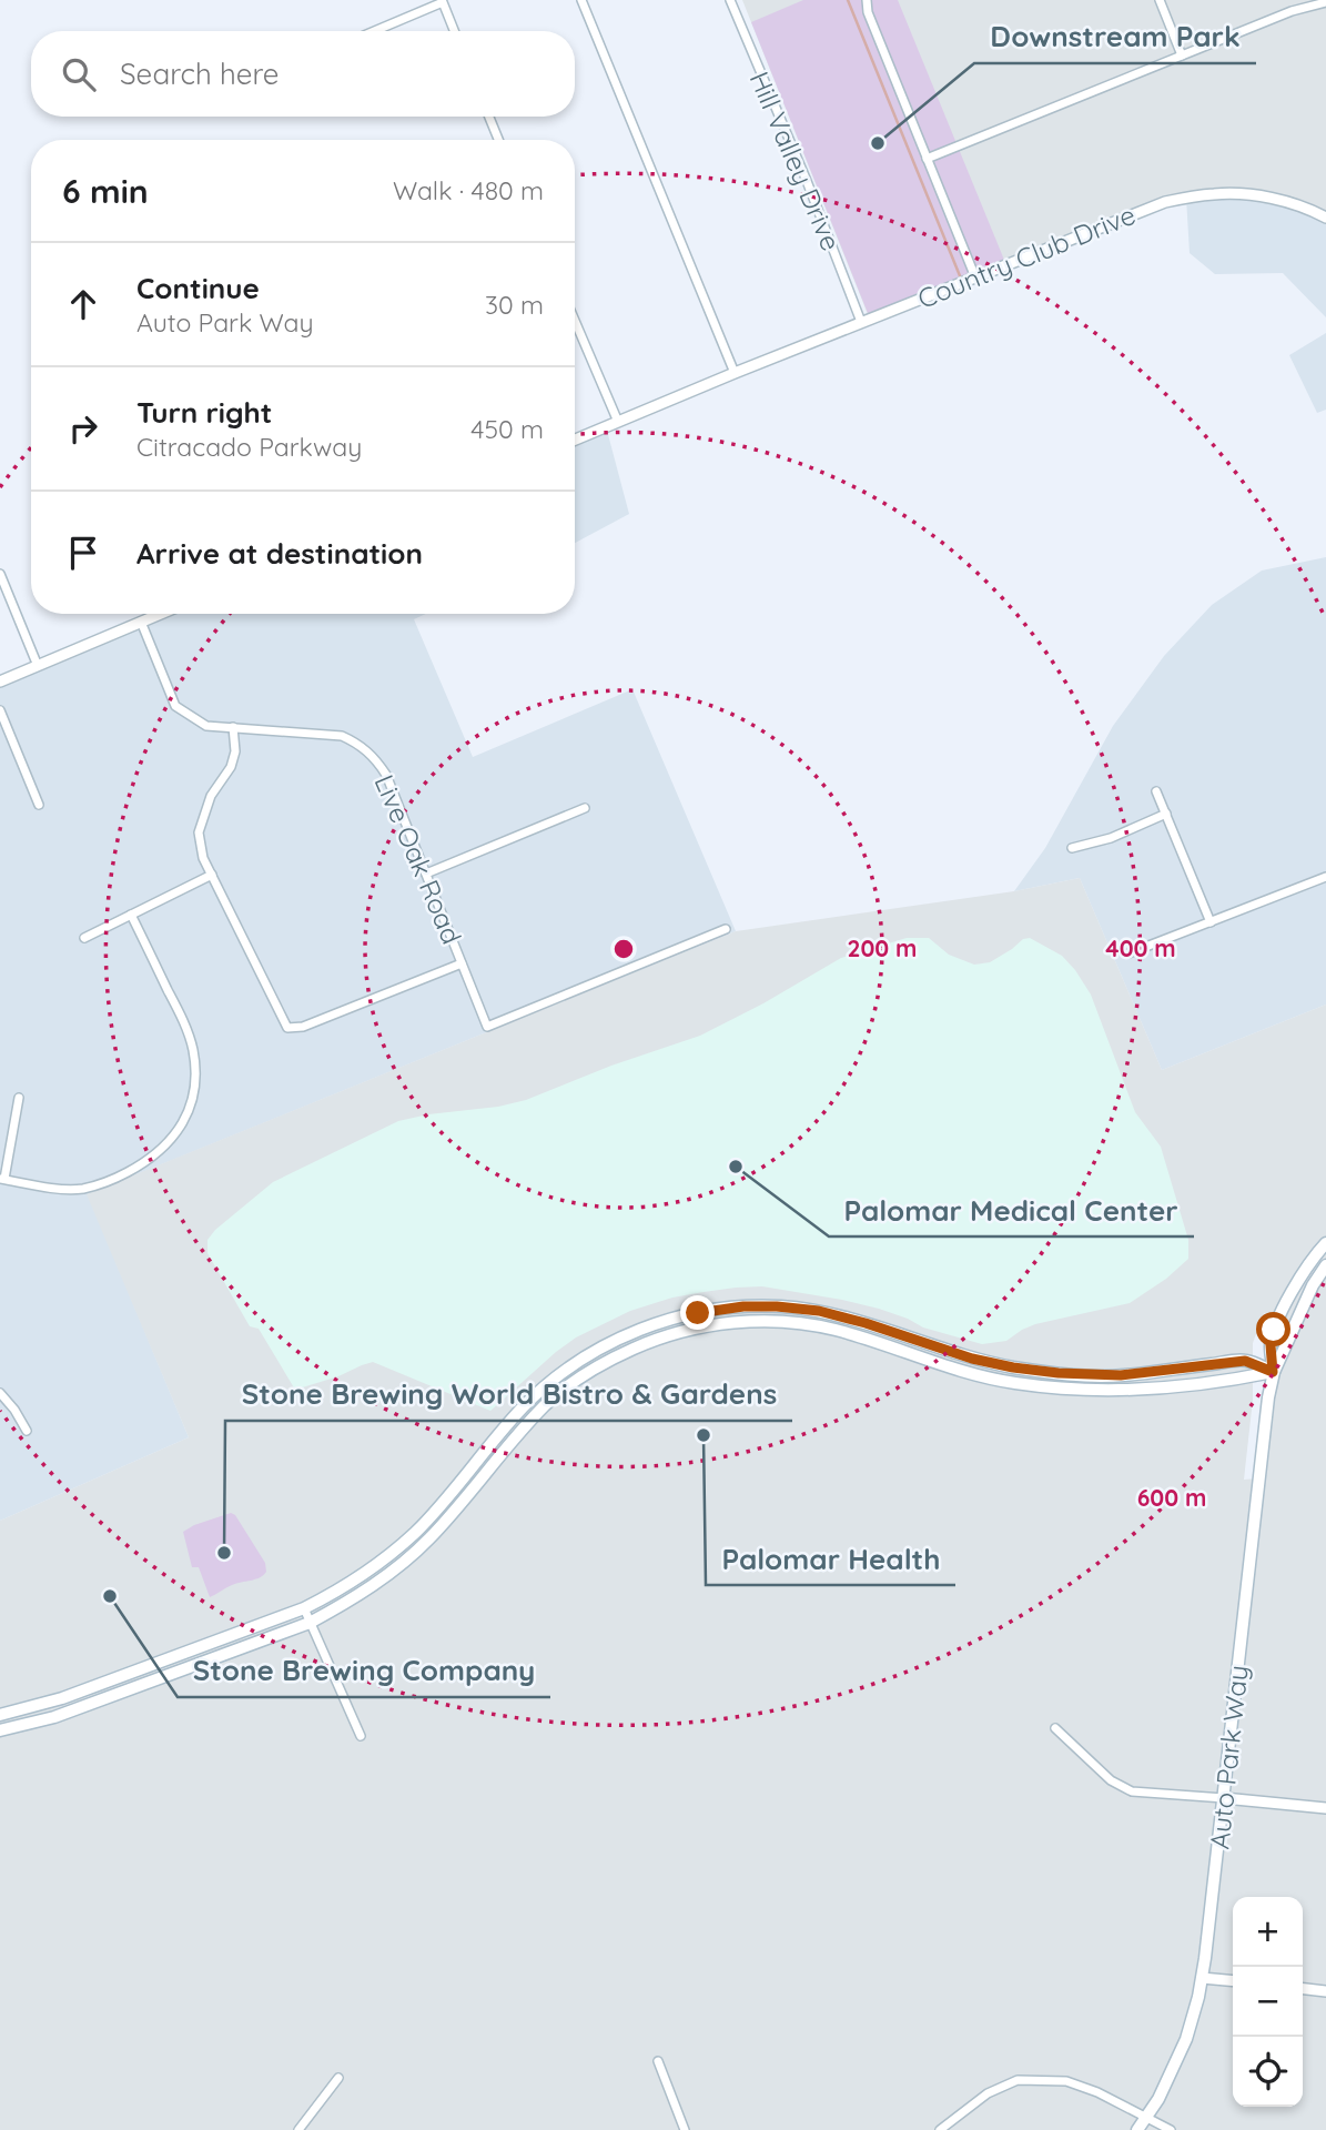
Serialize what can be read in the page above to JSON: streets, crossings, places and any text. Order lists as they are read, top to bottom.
{
  "streets": {
    "main road": ["Auto Park Way"],
    "street": ["Hill Valley Drive", "Country Club Drive", "Live Oak Road"]
  },
  "crossings": [
    ["Hill Valley Drive", "Country Club Drive"]
  ],
  "places": [
    "Downstream Park",
    "Palomar Medical Center",
    "Palomar Health",
    "Stone Brewing World Bistro & Gardens",
    "Stone Brewing Company"
  ],
  "page": {
    "search": "Search here",
    "heading": ["6 min", "Walk · 480 m"],
    "list": [
      ["Continue", "Auto Park Way", "30 m"],
      ["Turn right", "Citracado Parkway", "450 m"],
      "Arrive at destination"
    ],
    "map_buttons": ["+", "−"]
  },
  "rings": ["200 m", "400 m", "600 m"]
}
